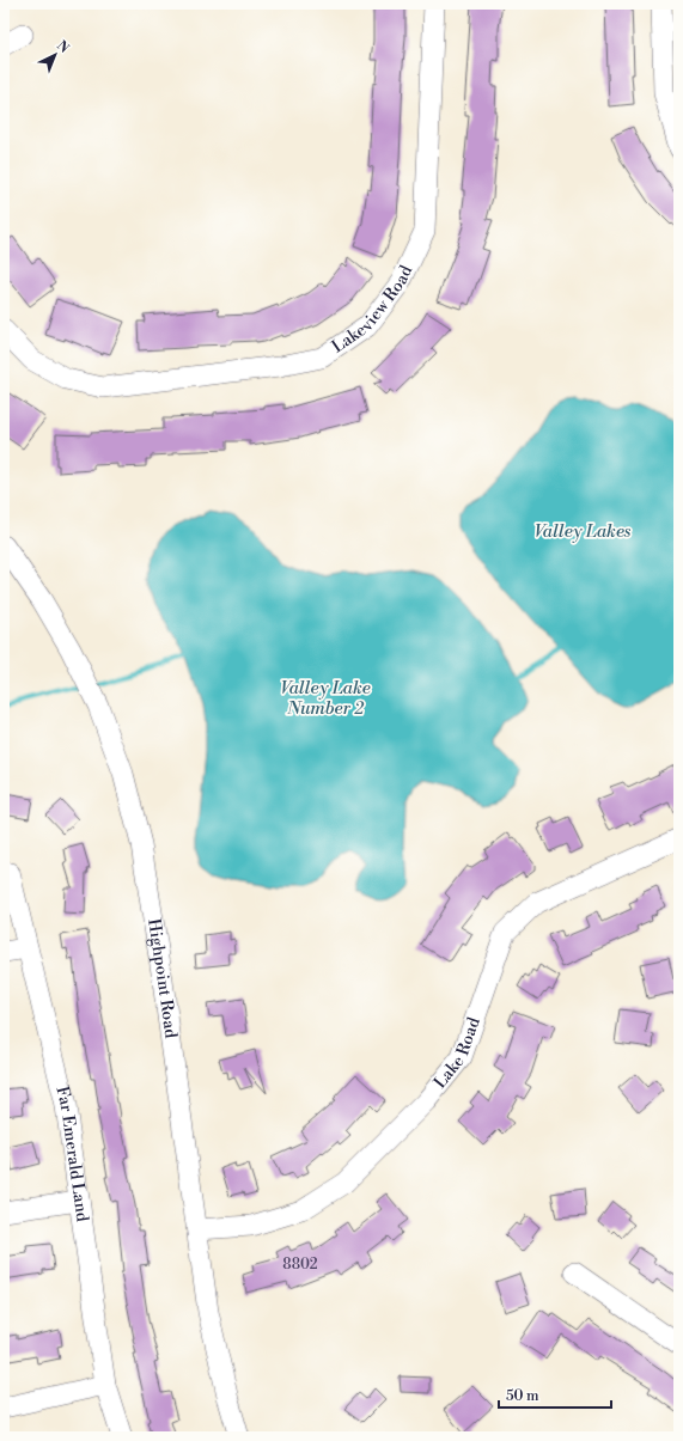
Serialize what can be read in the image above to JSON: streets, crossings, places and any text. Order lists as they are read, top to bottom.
{
  "streets": {
    "street": [
      "Lakeview Road",
      "Highpoint Road",
      "Lake Road",
      "Far Emerald Land"
    ]
  },
  "crossings": [
    ["Highpoint Road", "Lake Road"]
  ],
  "water": ["Valley Lakes", "Valley Lake Number 2"],
  "house_numbers": ["8802"],
  "scale_bar": "50 m",
  "north": "top right"
}
